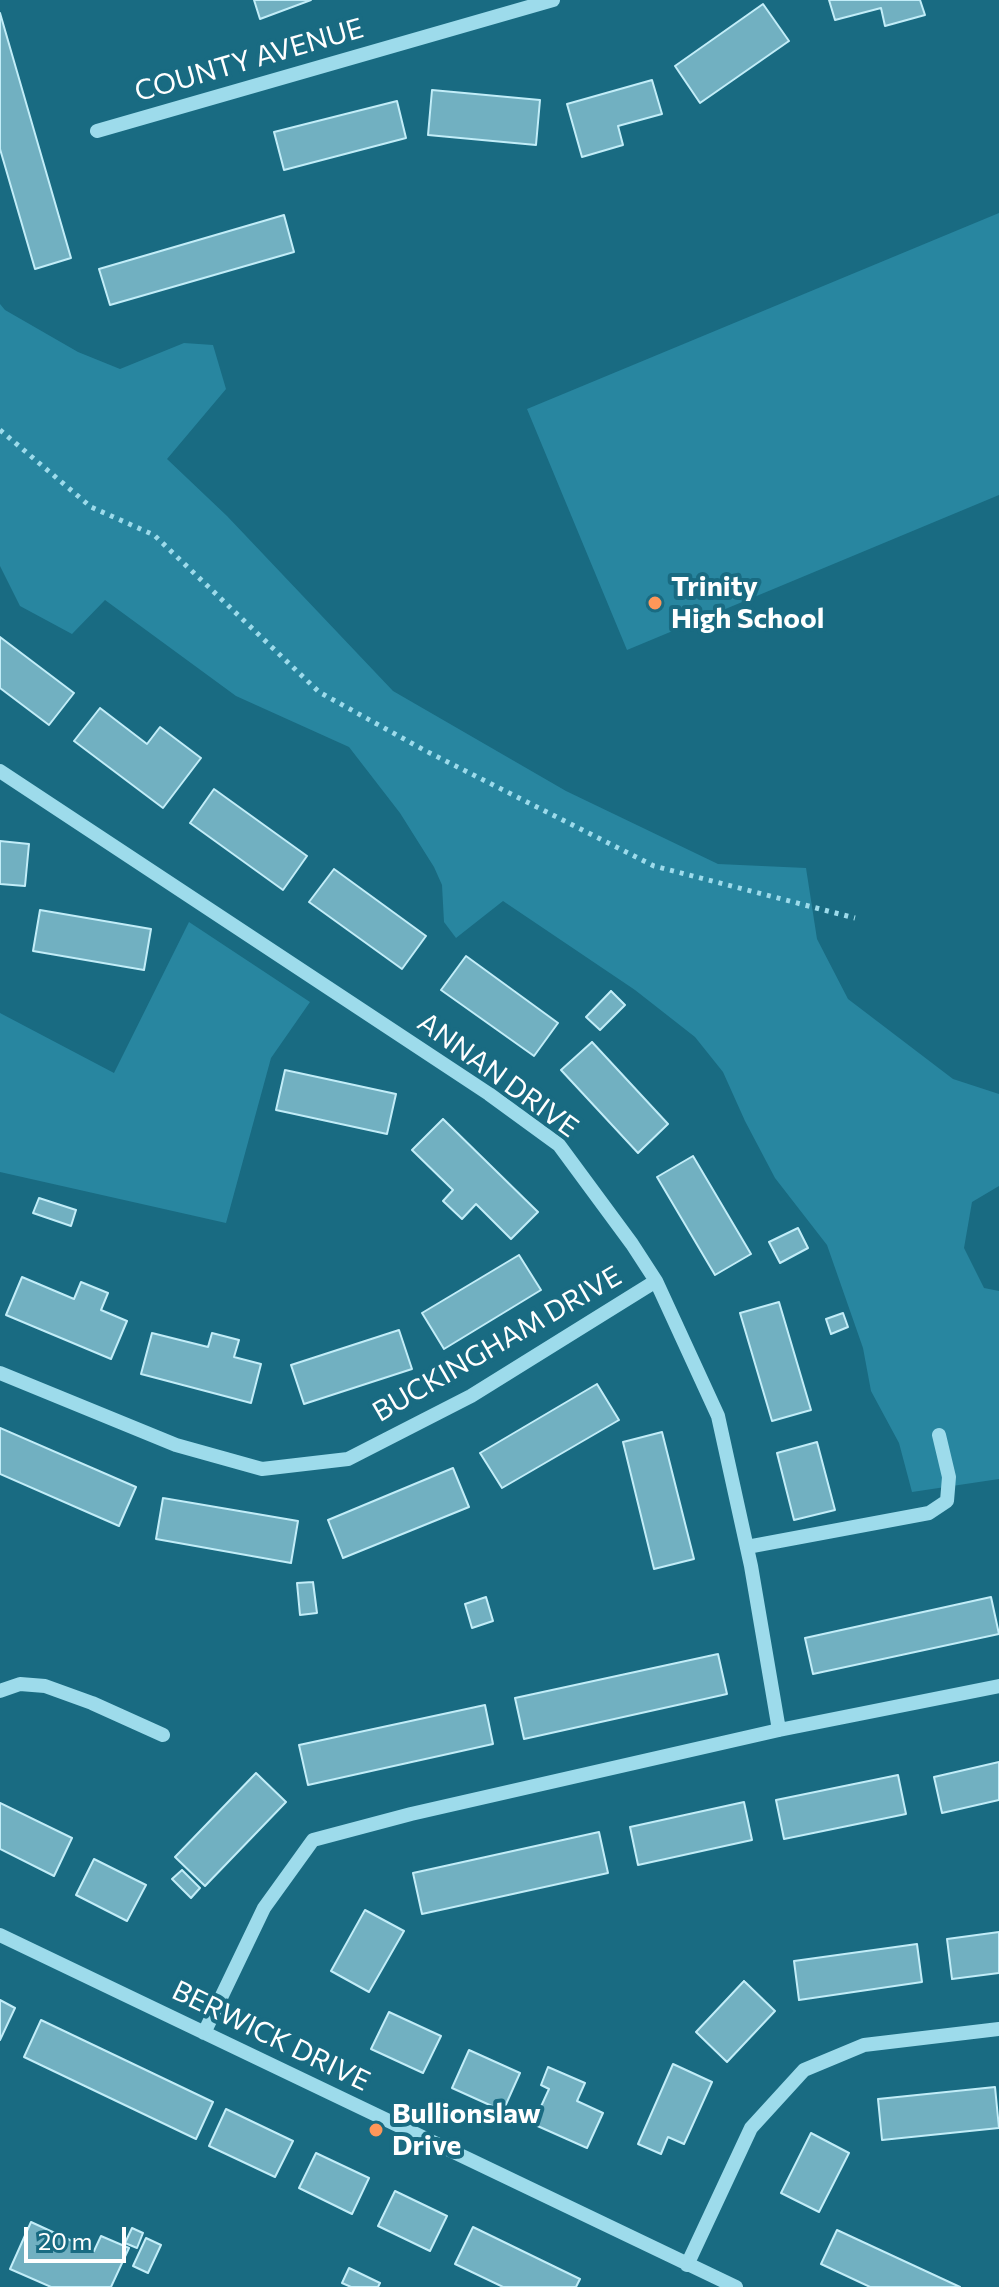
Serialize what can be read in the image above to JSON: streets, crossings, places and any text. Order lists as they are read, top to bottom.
{
  "streets": {
    "street": [
      "COUNTY AVENUE",
      "ANNAN DRIVE",
      "BUCKINGHAM DRIVE",
      "BERWICK DRIVE"
    ]
  },
  "crossings": [
    ["ANNAN DRIVE", "BUCKINGHAM DRIVE"]
  ],
  "places": ["Trinity High School", "Bullionslaw Drive"],
  "scale_bar": "20 m"
}
